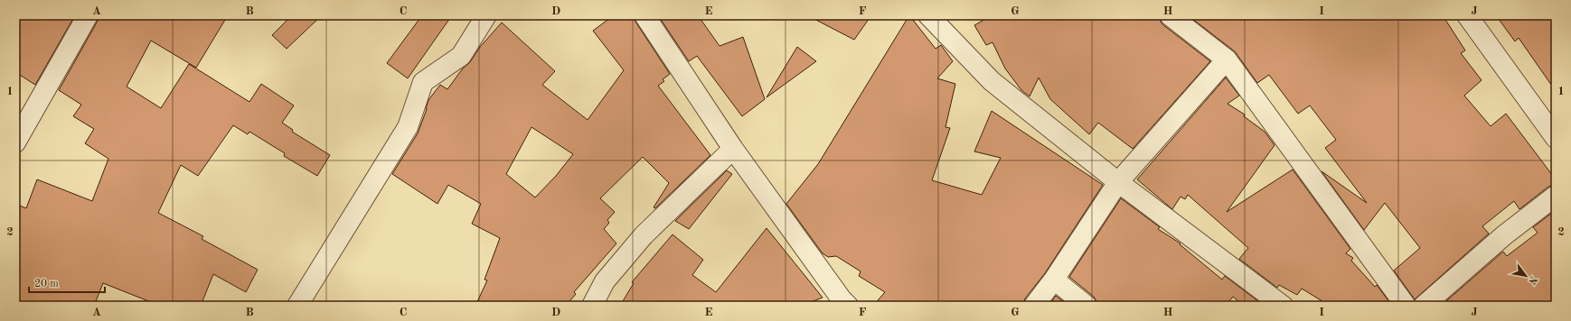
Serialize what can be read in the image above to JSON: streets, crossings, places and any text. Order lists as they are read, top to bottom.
{
  "scale_bar": "20 m",
  "north": "bottom right",
  "grid": {
    "columns": [
      "A",
      "B",
      "C",
      "D",
      "E",
      "F",
      "G",
      "H",
      "I",
      "J"
    ],
    "rows": ["1", "2"]
  }
}
